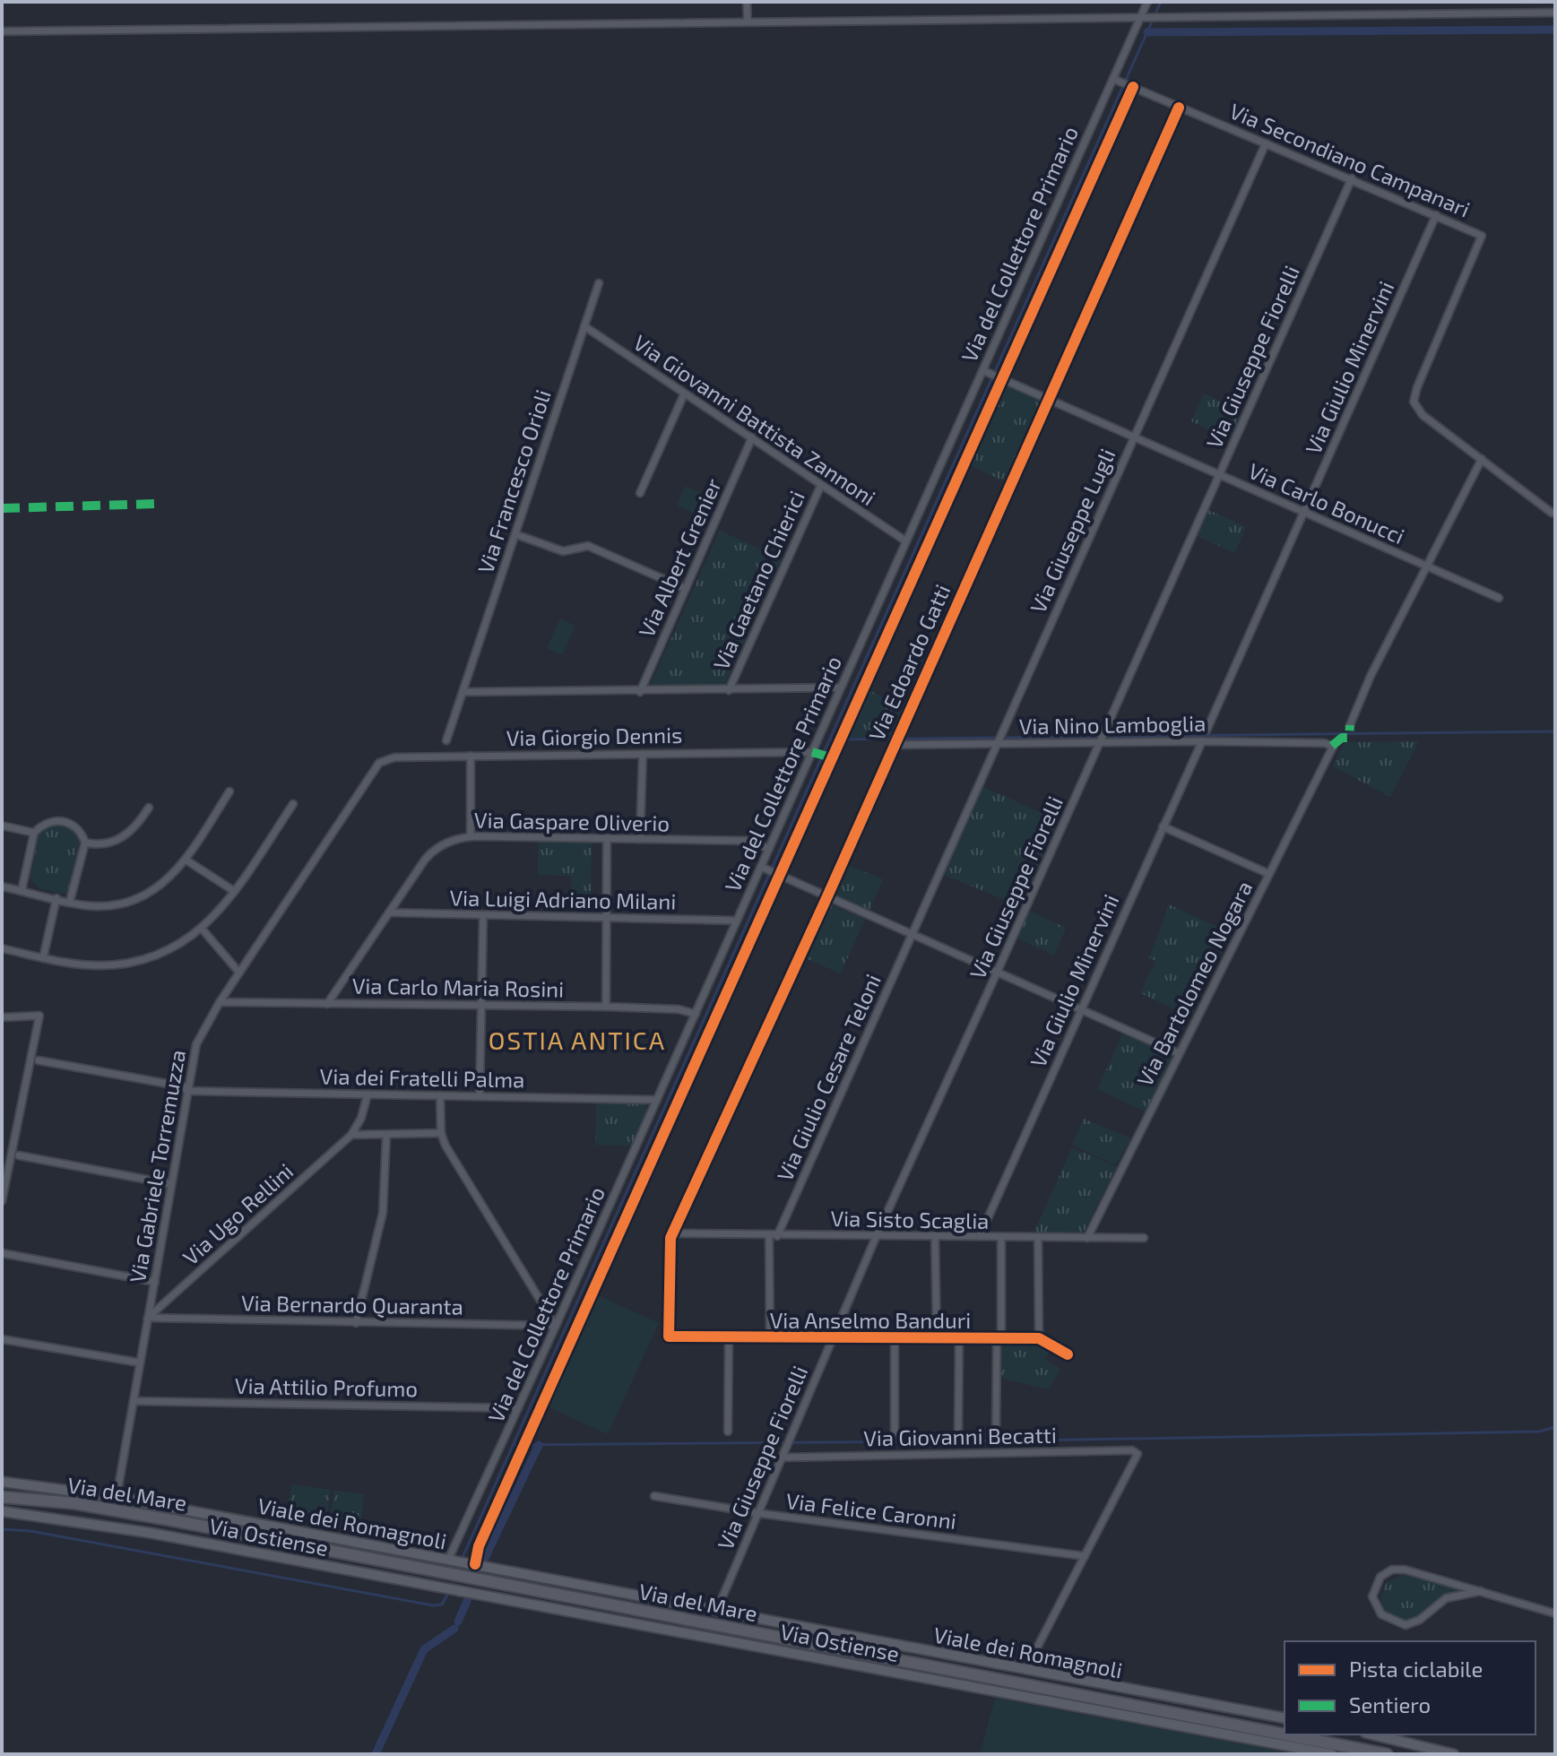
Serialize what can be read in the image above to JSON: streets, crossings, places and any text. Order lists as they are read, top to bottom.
{
  "streets": {
    "main road": ["Via del Mare", "Viale dei Romagnoli", "Via Ostiense"],
    "street": [
      "Via Secondiano Campanari",
      "Via del Collettore Primario",
      "Via Giuseppe Fiorelli",
      "Via Giulio Minervini",
      "Via Giovanni Battista Zannoni",
      "Via Francesco Orioli",
      "Via Carlo Bonucci",
      "Via Giuseppe Lugli",
      "Via Albert Grenier",
      "Via Gaetano Chierici",
      "Via Edoardo Gatti",
      "Via Nino Lamboglia",
      "Via Giorgio Dennis",
      "Via Gaspare Oliverio",
      "Via Luigi Adriano Milani",
      "Via Bartolomeo Nogara",
      "Via Carlo Maria Rosini",
      "Via dei Fratelli Palma",
      "Via Giulio Cesare Teloni",
      "Via Gabriele Torremuzza",
      "Via Ugo Rellini",
      "Via Sisto Scaglia",
      "Via Bernardo Quaranta",
      "Via Anselmo Banduri",
      "Via Attilio Profumo",
      "Via Giovanni Becatti",
      "Via Felice Caronni"
    ]
  },
  "crossings": [
    ["Via Secondiano Campanari", "Via del Collettore Primario"],
    ["Via Secondiano Campanari", "Via Giuseppe Fiorelli"],
    ["Via Secondiano Campanari", "Via Giulio Minervini"],
    ["Via Secondiano Campanari", "Via Giuseppe Lugli"],
    ["Via Secondiano Campanari", "Via Edoardo Gatti"],
    ["Via del Collettore Primario", "Via Giovanni Battista Zannoni"],
    ["Via del Collettore Primario", "Via Carlo Bonucci"],
    ["Via del Collettore Primario", "Via Giorgio Dennis"],
    ["Via del Collettore Primario", "Via Gaspare Oliverio"],
    ["Via del Collettore Primario", "Via Luigi Adriano Milani"],
    ["Via del Collettore Primario", "Via Carlo Maria Rosini"],
    ["Via del Collettore Primario", "Via dei Fratelli Palma"],
    ["Via del Collettore Primario", "Via Bernardo Quaranta"],
    ["Via del Collettore Primario", "Via Attilio Profumo"],
    ["Via del Collettore Primario", "Viale dei Romagnoli"],
    ["Via Giuseppe Fiorelli", "Via Carlo Bonucci"],
    ["Via Giuseppe Fiorelli", "Via Nino Lamboglia"],
    ["Via Giuseppe Fiorelli", "Via Sisto Scaglia"],
    ["Via Giuseppe Fiorelli", "Via Anselmo Banduri"],
    ["Via Giuseppe Fiorelli", "Via Giovanni Becatti"],
    ["Via Giuseppe Fiorelli", "Via Felice Caronni"],
    ["Via Giuseppe Fiorelli", "Viale dei Romagnoli"],
    ["Via Giulio Minervini", "Via Carlo Bonucci"],
    ["Via Giulio Minervini", "Via Nino Lamboglia"],
    ["Via Giulio Minervini", "Via Sisto Scaglia"],
    ["Via Giovanni Battista Zannoni", "Via Francesco Orioli"],
    ["Via Giovanni Battista Zannoni", "Via Albert Grenier"],
    ["Via Giovanni Battista Zannoni", "Via Gaetano Chierici"],
    ["Via Carlo Bonucci", "Via Giuseppe Lugli"],
    ["Via Carlo Bonucci", "Via Edoardo Gatti"],
    ["Via Giuseppe Lugli", "Via Nino Lamboglia"],
    ["Via Giuseppe Lugli", "Via Giulio Cesare Teloni"],
    ["Via Edoardo Gatti", "Via Nino Lamboglia"],
    ["Via Edoardo Gatti", "Via Sisto Scaglia"],
    ["Via Edoardo Gatti", "Via Anselmo Banduri"],
    ["Via Nino Lamboglia", "Via Bartolomeo Nogara"],
    ["Via Giorgio Dennis", "Via Gabriele Torremuzza"],
    ["Via Gaspare Oliverio", "Via Luigi Adriano Milani"],
    ["Via Gaspare Oliverio", "Via Carlo Maria Rosini"],
    ["Via Bartolomeo Nogara", "Via Sisto Scaglia"],
    ["Via Carlo Maria Rosini", "Via Gabriele Torremuzza"],
    ["Via dei Fratelli Palma", "Via Gabriele Torremuzza"],
    ["Via Giulio Cesare Teloni", "Via Sisto Scaglia"],
    ["Via Gabriele Torremuzza", "Via Ugo Rellini"],
    ["Via Gabriele Torremuzza", "Via Bernardo Quaranta"],
    ["Via Gabriele Torremuzza", "Via Attilio Profumo"],
    ["Via Gabriele Torremuzza", "Viale dei Romagnoli"],
    ["Via Ugo Rellini", "Via Bernardo Quaranta"],
    ["Via Giovanni Becatti", "Via Felice Caronni"]
  ],
  "districts": ["OSTIA ANTICA"],
  "legend": ["Pista ciclabile", "Sentiero"]
}
